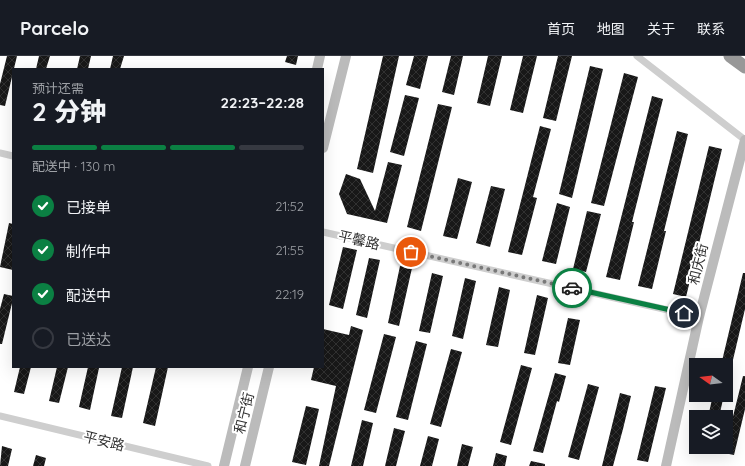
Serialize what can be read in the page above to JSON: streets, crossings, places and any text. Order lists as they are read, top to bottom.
{
  "streets": {
    "street": [
      "平馨路",
      "和庆街",
      "和宁街",
      "平安路"
    ]
  },
  "crossings": [
    ["平馨路", "和庆街"]
  ],
  "north": "left",
  "page": {
    "header": "Parcelo",
    "nav": [
      "首页",
      "地图",
      "关于",
      "联系"
    ],
    "heading": ["2 分钟", "预计还需", "22:23–22:28"],
    "bar": "配送中 · 130 m",
    "list": [
      ["已接单", "21:52"],
      ["制作中", "21:55"],
      ["配送中", "22:19"],
      "已送达"
    ]
  }
}
